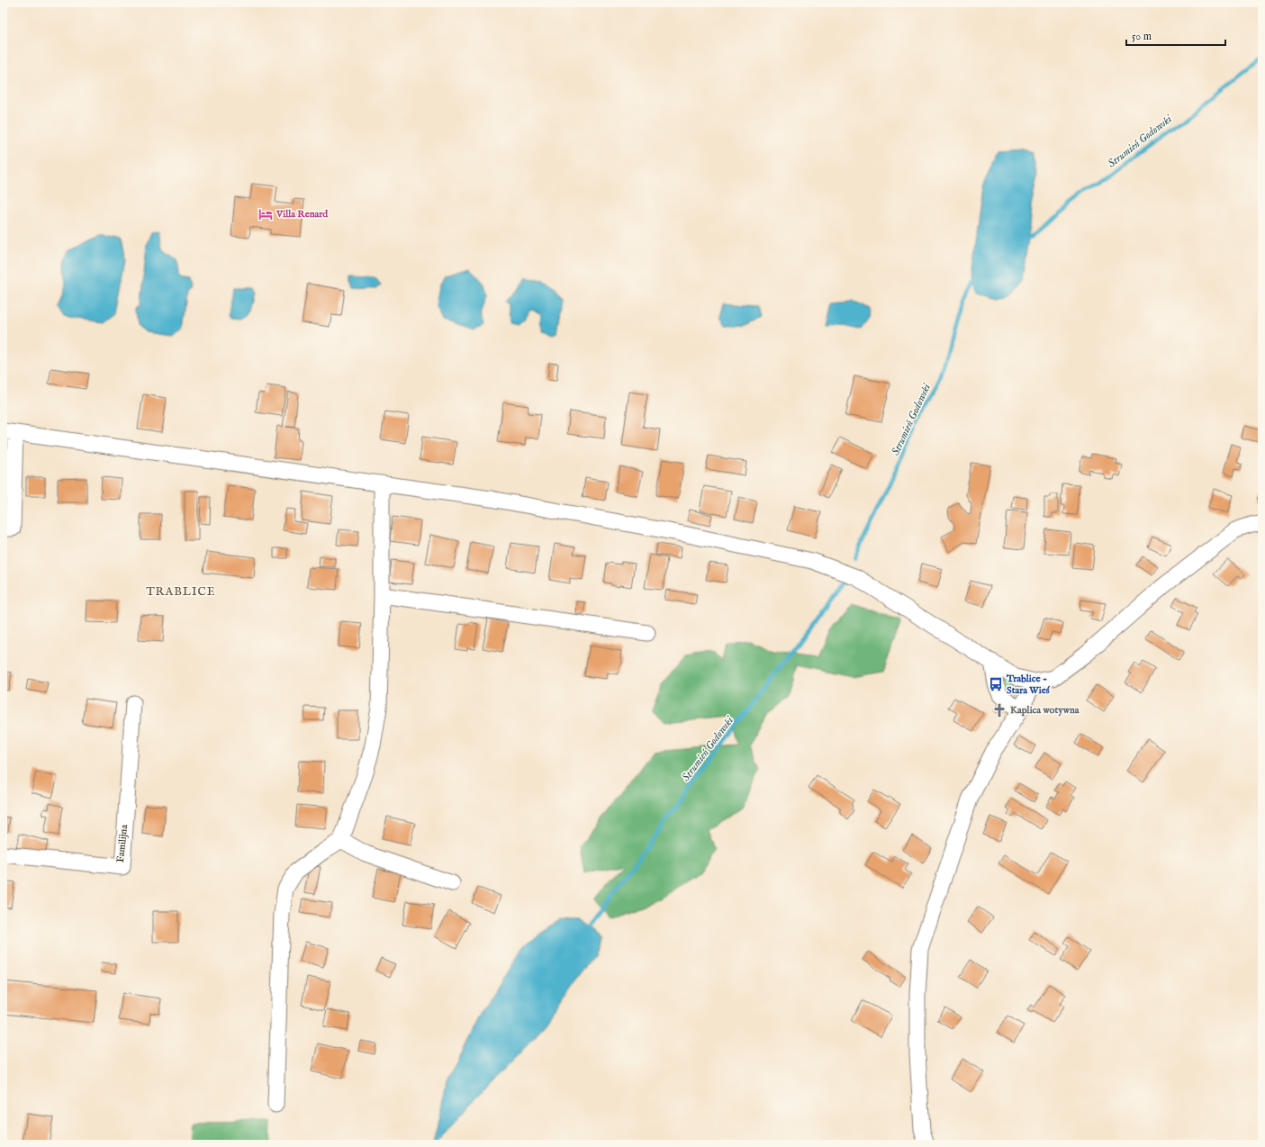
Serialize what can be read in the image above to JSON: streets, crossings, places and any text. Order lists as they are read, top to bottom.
{
  "streets": {
    "street": ["Familijna"]
  },
  "districts": ["TRABLICE"],
  "water": ["Strumień Godowski"],
  "places": {
    "hotel": ["Villa Renard"],
    "bus stop": ["Trablice - Stara Wieś"],
    "church": ["Kaplica wotywna"]
  },
  "scale_bar": "50 m"
}
